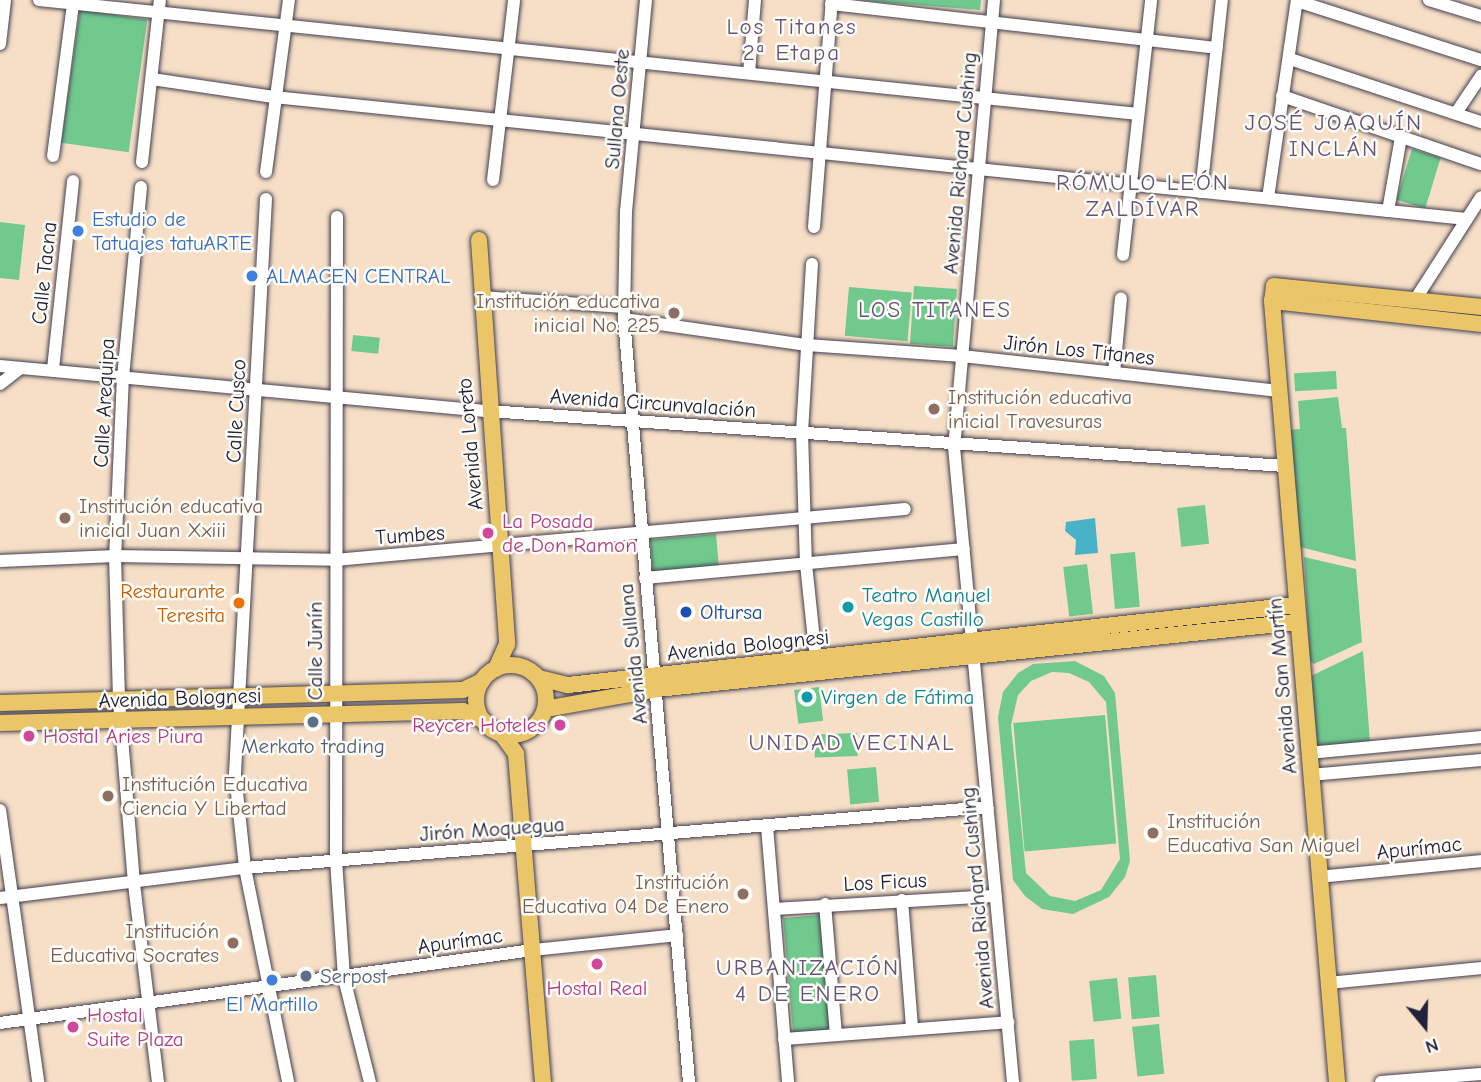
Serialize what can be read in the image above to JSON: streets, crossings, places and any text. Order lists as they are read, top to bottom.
{
  "streets": {
    "main road": ["Avenida Loreto", "Avenida Bolognesi", "Avenida San Martín"],
    "street": [
      "Sullana Oeste",
      "Avenida Richard Cushing",
      "Calle Tacna",
      "Jirón Los Titanes",
      "Calle Arequipa",
      "Avenida Circunvalación",
      "Calle Cusco",
      "Tumbes",
      "Calle Junín",
      "Avenida Sullana",
      "Jirón Moquegua",
      "Apurímac",
      "Los Ficus"
    ]
  },
  "crossings": [
    ["Sullana Oeste", "Avenida Sullana"],
    ["Avenida Richard Cushing", "Jirón Los Titanes"],
    ["Avenida Richard Cushing", "Avenida Circunvalación"],
    ["Avenida Richard Cushing", "Avenida Bolognesi"],
    ["Avenida Richard Cushing", "Jirón Moquegua"],
    ["Avenida Richard Cushing", "Los Ficus"],
    ["Calle Tacna", "Avenida Circunvalación"],
    ["Jirón Los Titanes", "Avenida Loreto"],
    ["Jirón Los Titanes", "Avenida Sullana"],
    ["Jirón Los Titanes", "Avenida San Martín"],
    ["Calle Arequipa", "Avenida Circunvalación"],
    ["Calle Arequipa", "Tumbes"],
    ["Calle Arequipa", "Avenida Bolognesi"],
    ["Calle Arequipa", "Jirón Moquegua"],
    ["Calle Arequipa", "Apurímac"],
    ["Avenida Circunvalación", "Calle Cusco"],
    ["Avenida Circunvalación", "Avenida Loreto"],
    ["Avenida Circunvalación", "Calle Junín"],
    ["Avenida Circunvalación", "Avenida Sullana"],
    ["Avenida Circunvalación", "Avenida San Martín"],
    ["Calle Cusco", "Tumbes"],
    ["Calle Cusco", "Avenida Bolognesi"],
    ["Calle Cusco", "Jirón Moquegua"],
    ["Calle Cusco", "Apurímac"],
    ["Avenida Loreto", "Tumbes"],
    ["Avenida Loreto", "Avenida Bolognesi"],
    ["Tumbes", "Calle Junín"],
    ["Tumbes", "Avenida Sullana"],
    ["Avenida Bolognesi", "Calle Junín"],
    ["Avenida Bolognesi", "Avenida Sullana"],
    ["Avenida Bolognesi", "Avenida San Martín"],
    ["Calle Junín", "Jirón Moquegua"],
    ["Calle Junín", "Apurímac"],
    ["Avenida Sullana", "Jirón Moquegua"],
    ["Avenida Sullana", "Apurímac"],
    ["Avenida San Martín", "Apurímac"]
  ],
  "districts": [
    "Los Titanes 2ª Etapa",
    "JOSÉ JOAQUÍN INCLÁN",
    "RÓMULO LEÓN ZALDÍVAR",
    "LOS TITANES",
    "UNIDAD VECINAL",
    "URBANIZACIÓN 4 DE ENERO"
  ],
  "places": [
    "Estudio de Tatuajes tatuARTE",
    "ALMACEN CENTRAL",
    "Institución educativa inicial No. 225",
    "Institución educativa inicial Travesuras",
    "Institución educativa inicial Juan Xxiii",
    "La Posada de Don Ramon",
    "Restaurante Teresita",
    "Teatro Manuel Vegas Castillo",
    "Oltursa",
    "Virgen de Fátima",
    "Merkato trading",
    "Reycer Hoteles",
    "Hostal Aries Piura",
    "Institución Educativa Ciencia Y Libertad",
    "Institución Educativa San Miguel",
    "Institución Educativa 04 De Enero",
    "Institución Educativa Socrates",
    "Hostal Real",
    "Serpost",
    "El Martillo",
    "Hostal Suite Plaza"
  ],
  "north": "bottom"
}
